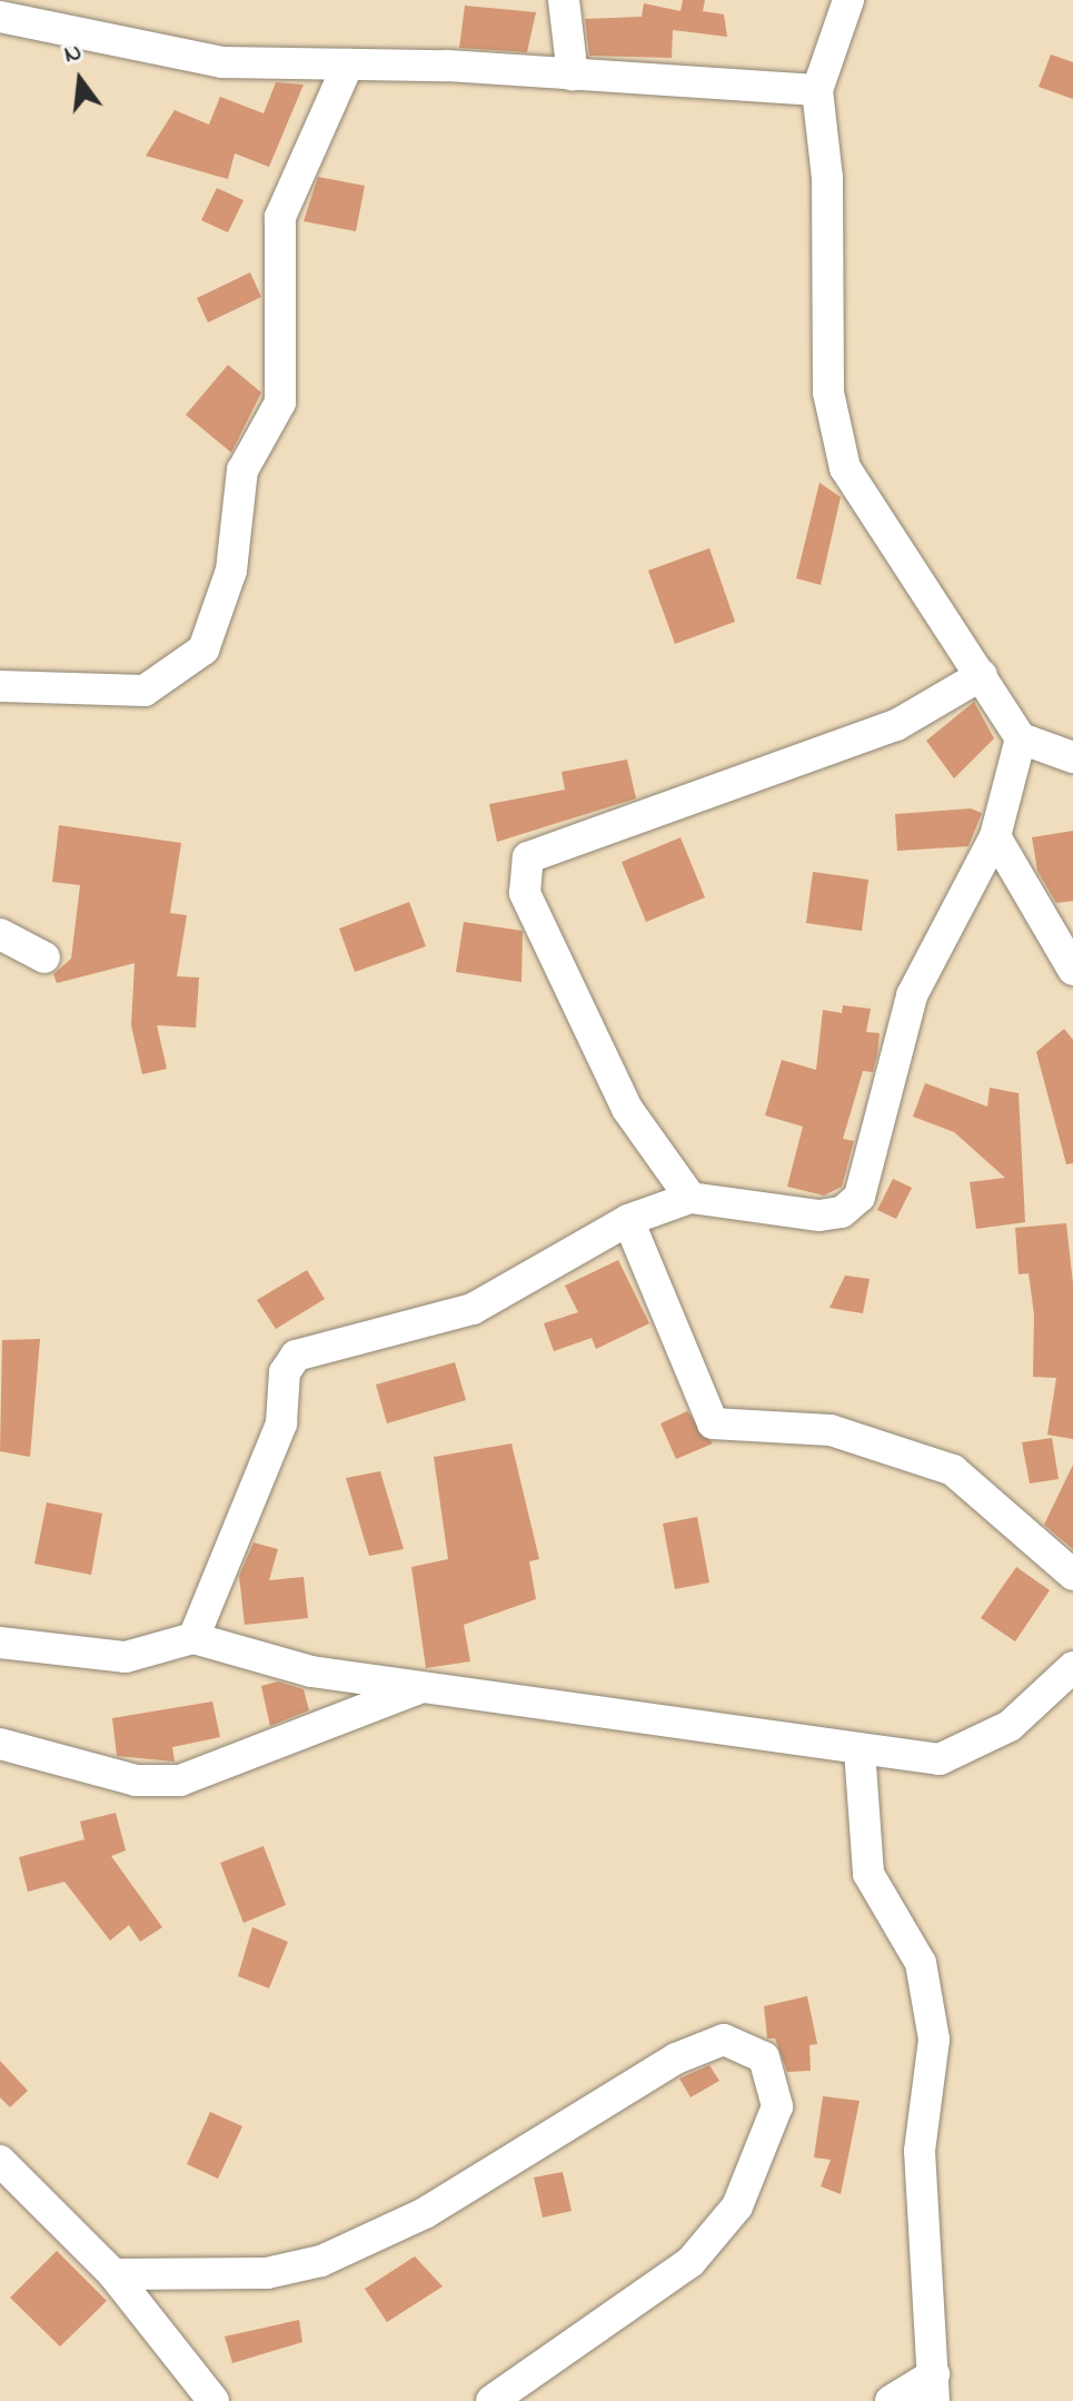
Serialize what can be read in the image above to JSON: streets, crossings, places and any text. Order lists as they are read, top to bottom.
{
  "north": "top"
}
